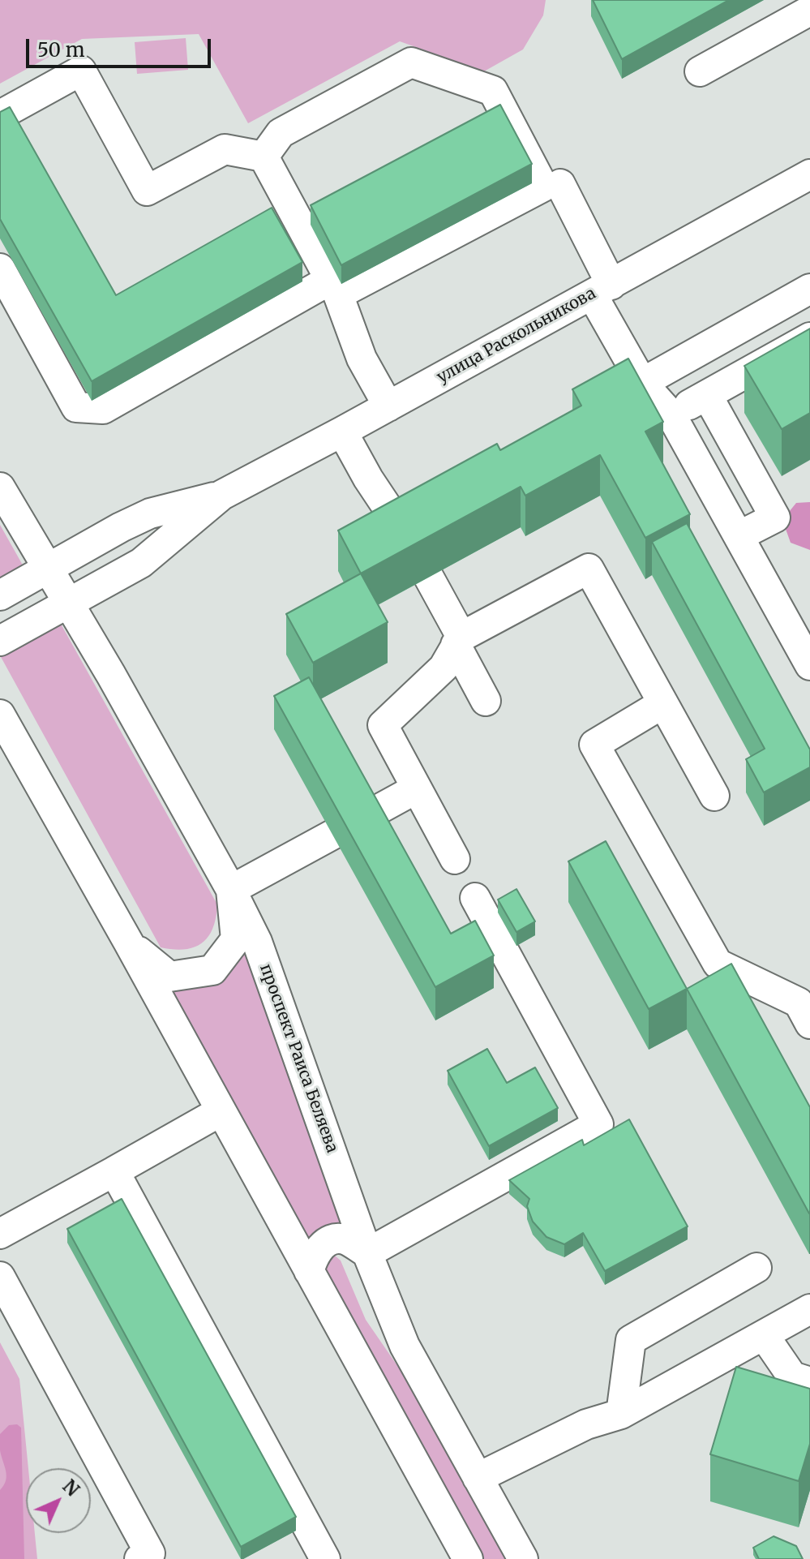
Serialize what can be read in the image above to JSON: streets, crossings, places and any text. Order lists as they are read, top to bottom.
{
  "streets": {
    "street": ["улица Раскольникова", "проспект Раиса Беляева"]
  },
  "crossings": [
    ["улица Раскольникова", "проспект Раиса Беляева"]
  ],
  "scale_bar": "50 m",
  "north": "top right"
}
